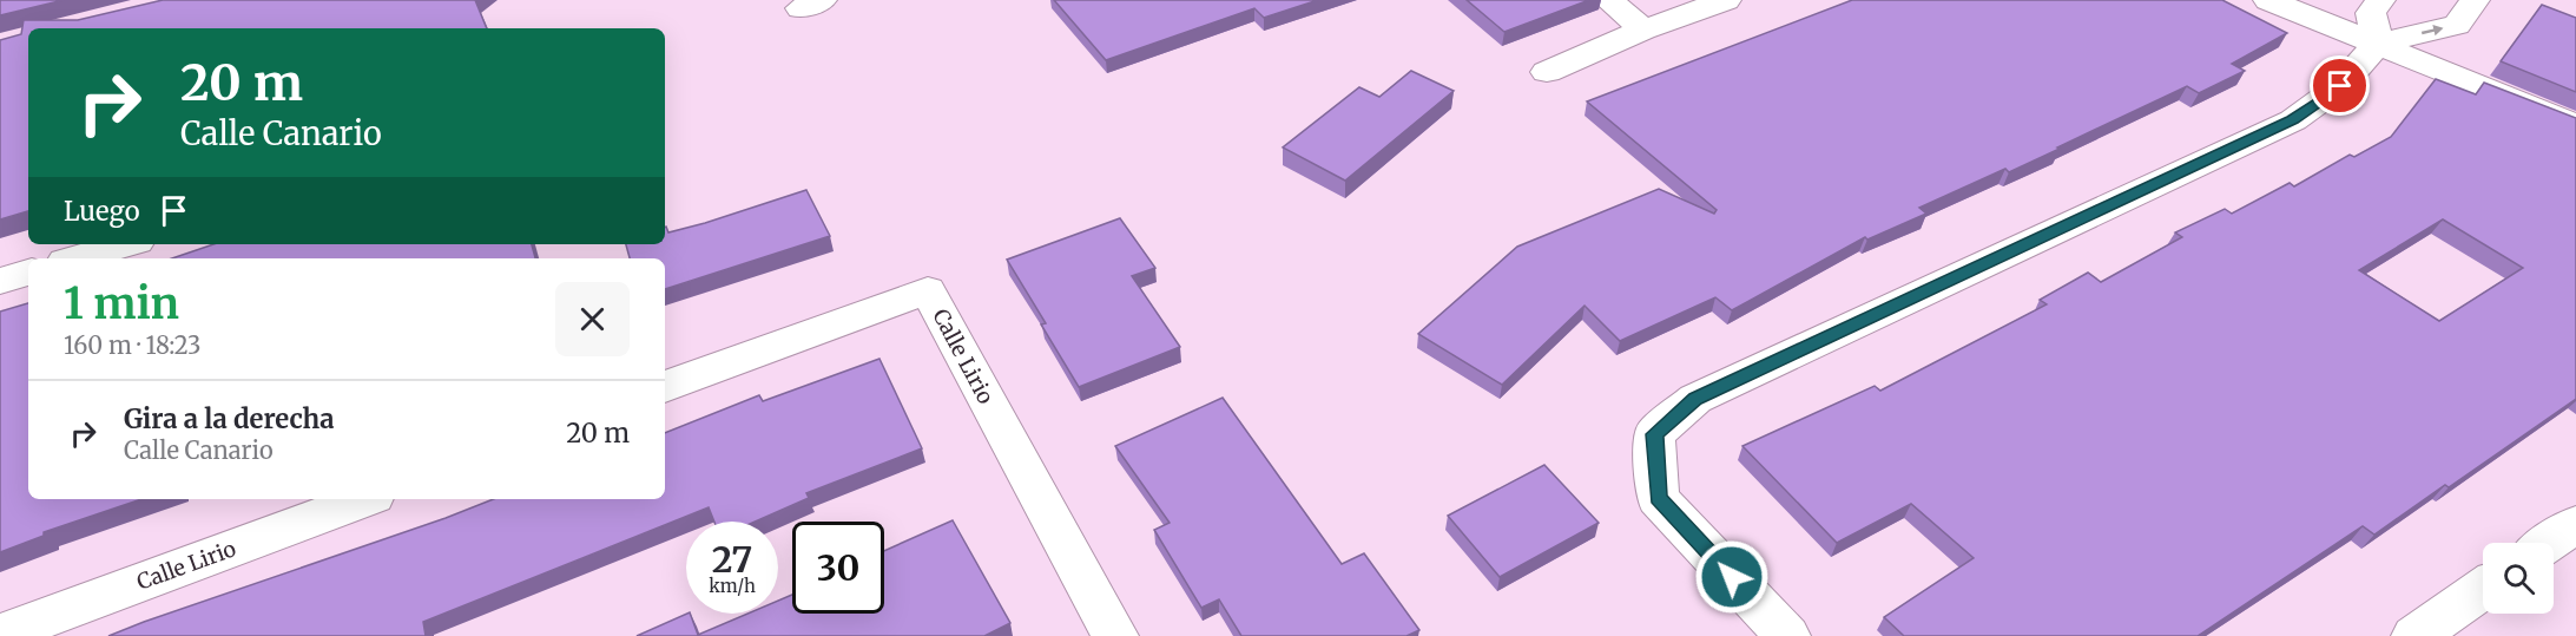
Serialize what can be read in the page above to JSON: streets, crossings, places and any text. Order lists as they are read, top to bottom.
{
  "streets": {
    "street": ["Calle Lirio"]
  },
  "page": {
    "turn": ["20 m", "Calle Canario"],
    "then": "Luego",
    "heading": ["1 min", "160 m · 18:23"],
    "list": [
      {
        "name": "Gira a la derecha",
        "note": "Calle Canario",
        "value": "20 m"
      }
    ],
    "speed": "27 km/h",
    "limit": "30"
  }
}
